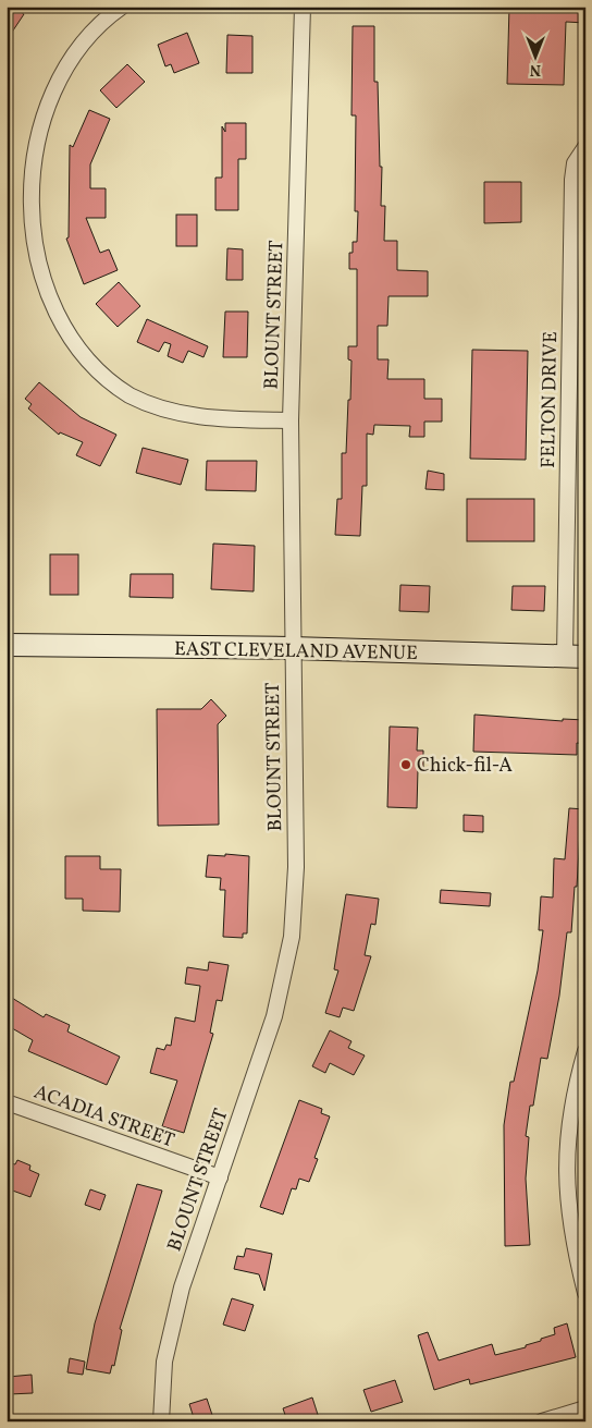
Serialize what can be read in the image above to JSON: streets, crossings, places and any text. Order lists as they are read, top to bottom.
{
  "streets": {
    "main road": ["EAST CLEVELAND AVENUE"],
    "street": ["BLOUNT STREET", "FELTON DRIVE", "ACADIA STREET"]
  },
  "crossings": [
    ["BLOUNT STREET", "EAST CLEVELAND AVENUE"],
    ["BLOUNT STREET", "ACADIA STREET"],
    ["FELTON DRIVE", "EAST CLEVELAND AVENUE"]
  ],
  "places": ["Chick-fil-A"],
  "north": "bottom"
}
